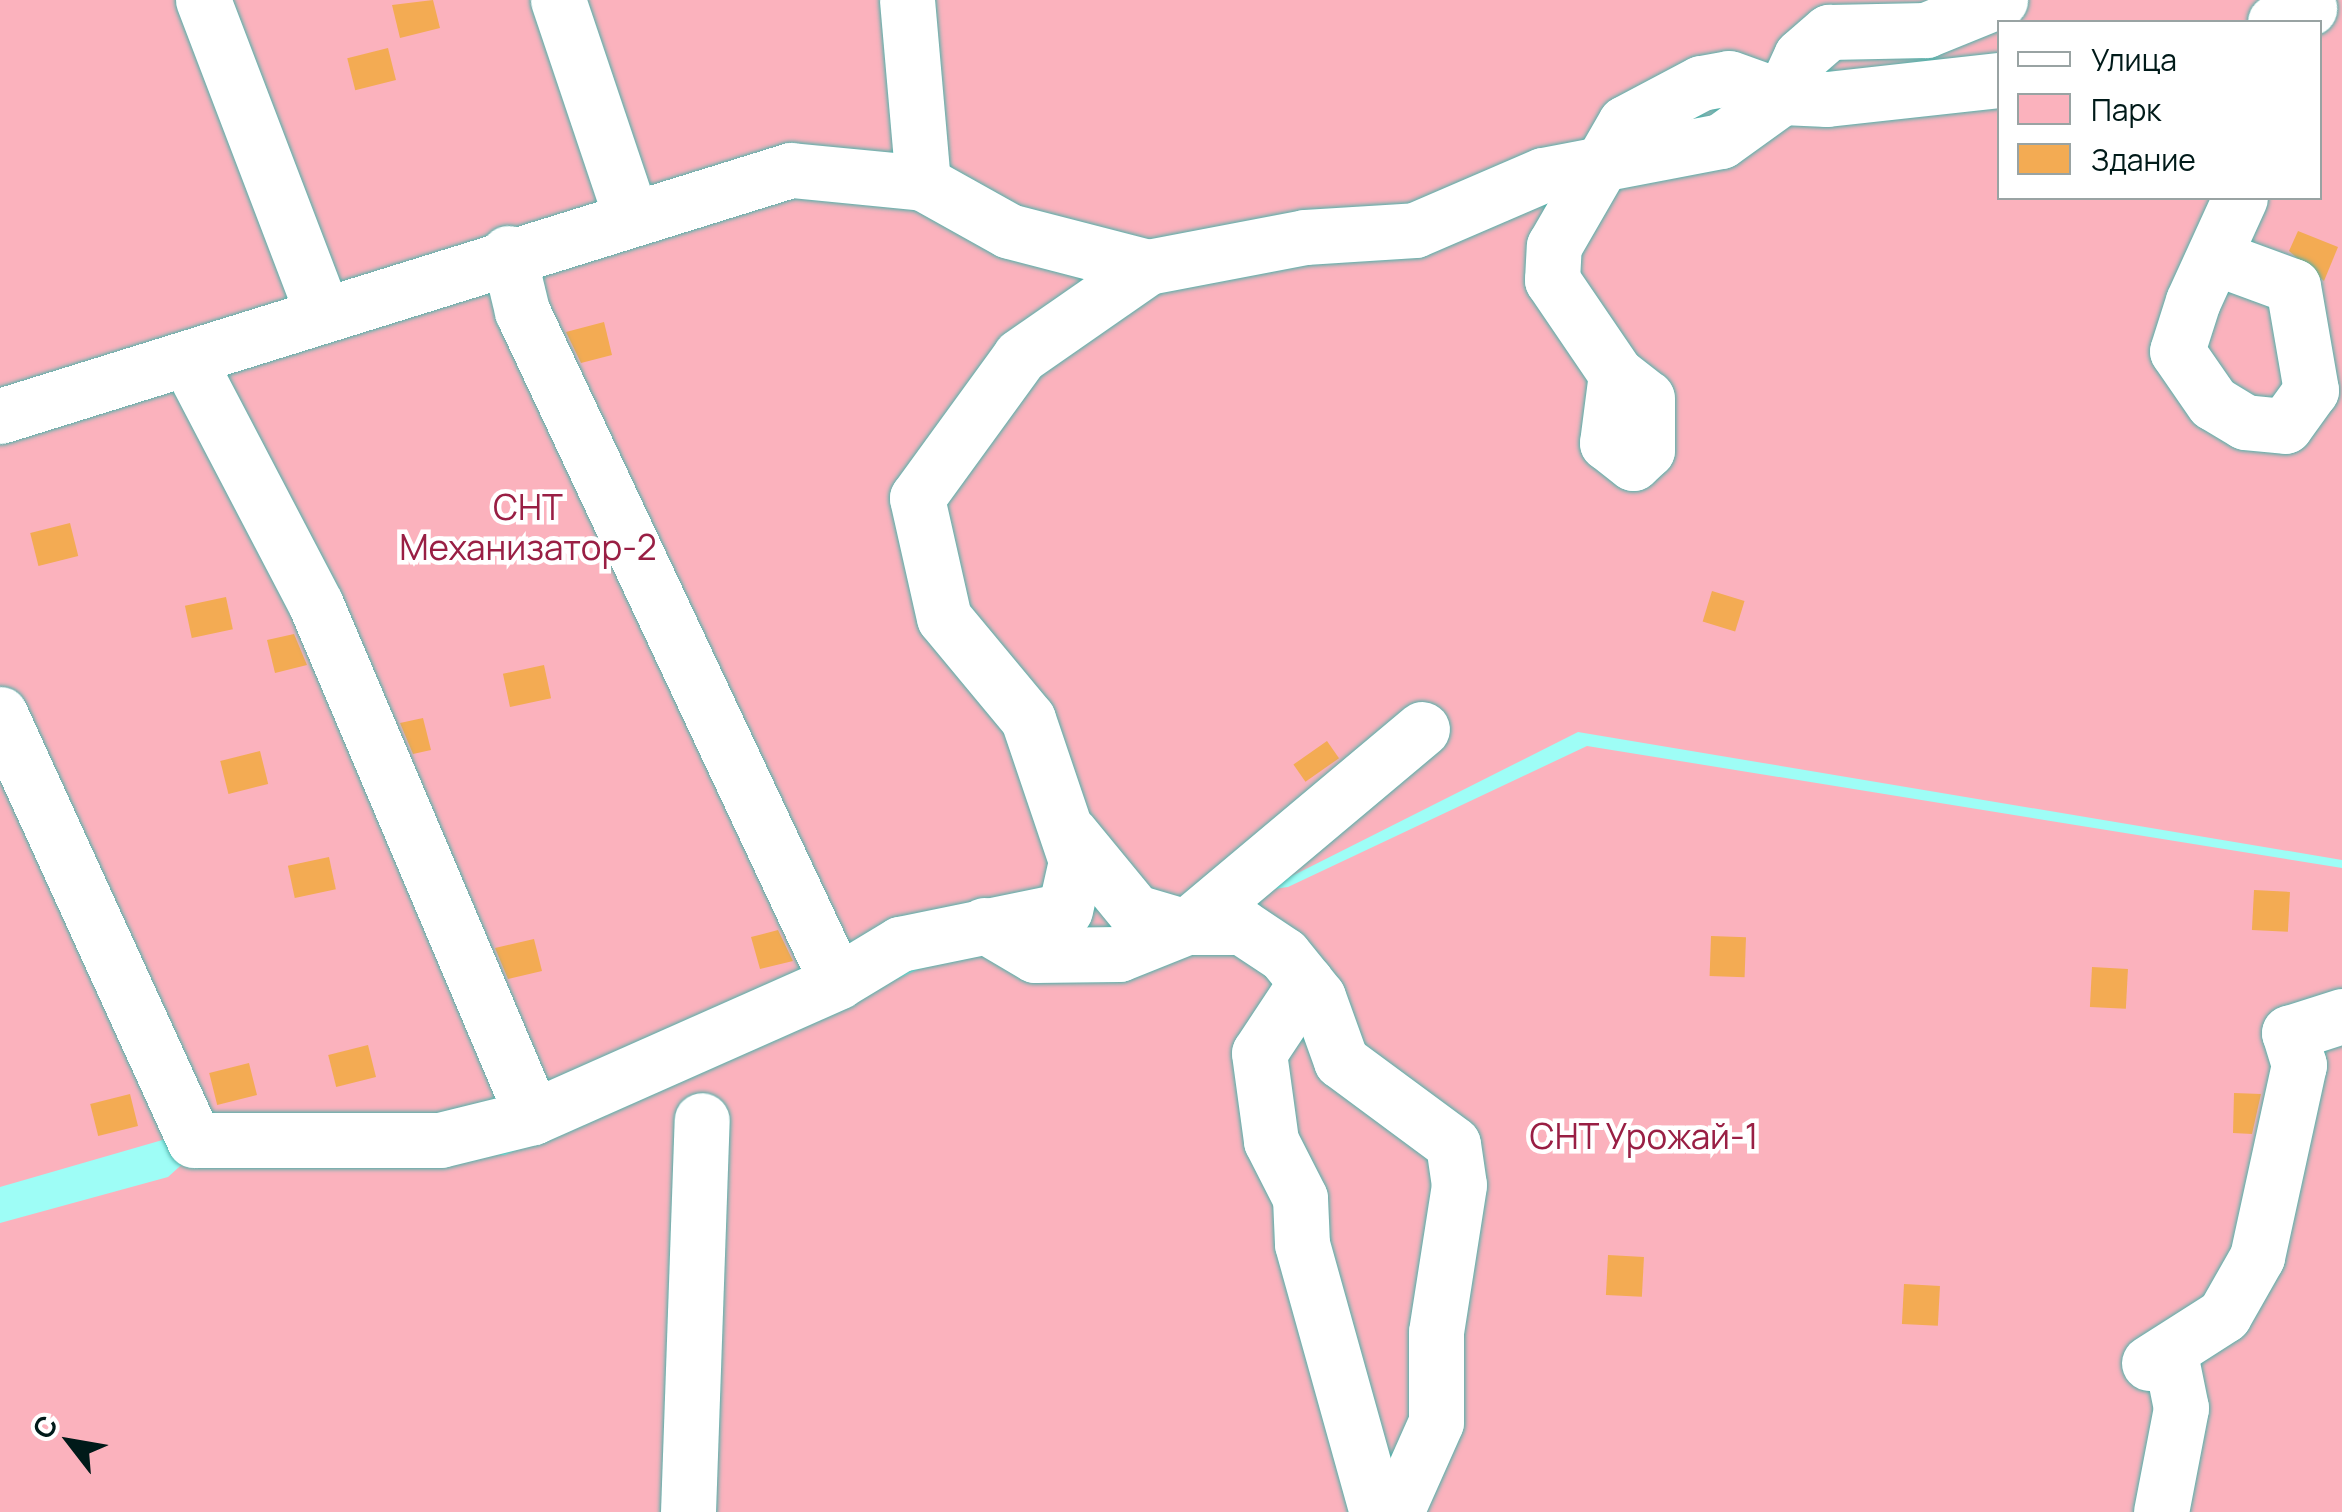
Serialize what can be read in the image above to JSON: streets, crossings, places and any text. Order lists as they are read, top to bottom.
{
  "parks": ["СНТ Механизатор-2", "СНТ Урожай-1"],
  "legend": ["Улица", "Парк", "Здание"],
  "north": "top left"
}
